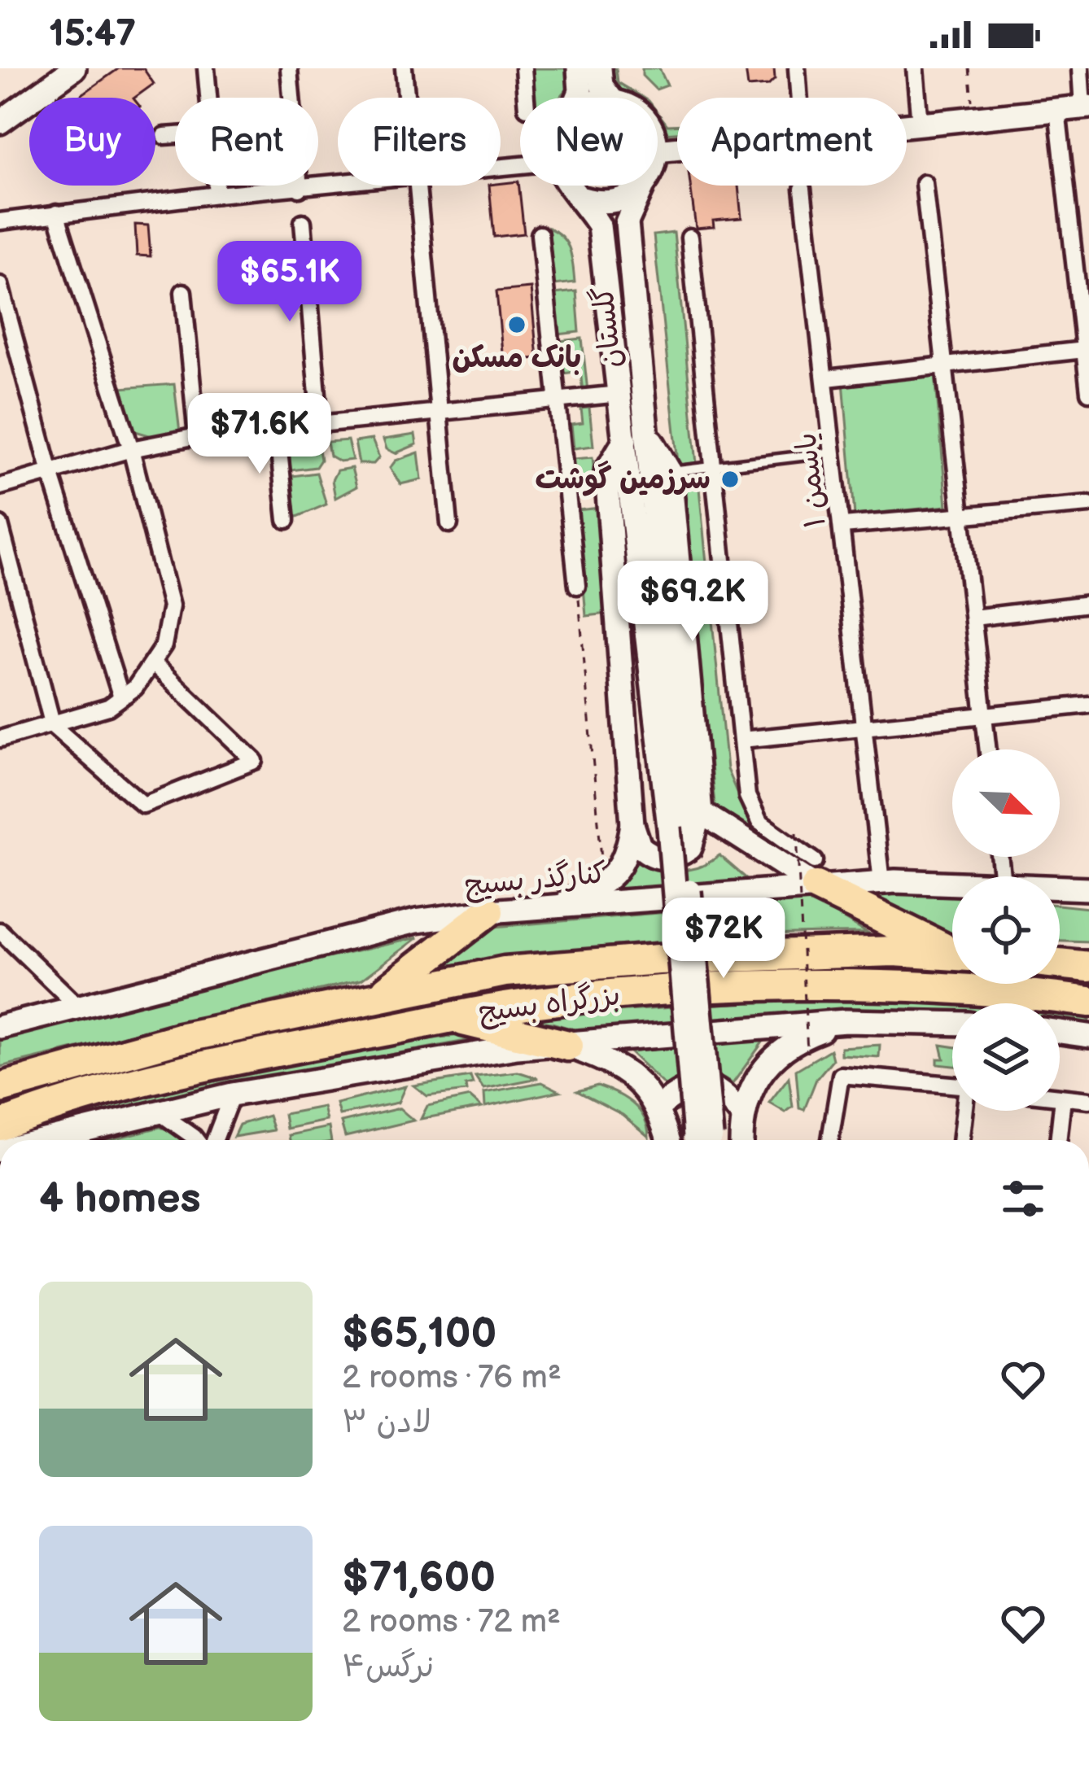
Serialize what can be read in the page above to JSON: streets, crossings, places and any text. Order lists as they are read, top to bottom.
{
  "streets": {
    "highway": ["بزرگراه بسیج"],
    "main road": ["گلستان", "کنارگذر بسیج"],
    "street": ["یاسمن ۱"]
  },
  "crossings": [
    ["یاسمن ۱", "کنارگذر بسیج"]
  ],
  "places": ["بانک مسکن", "سرزمین گوشت"],
  "north": "bottom right",
  "page": {
    "status": "15:47",
    "chip": [
      "Buy",
      "Rent",
      "Filters",
      "New",
      "Apartment"
    ],
    "price": [
      "$65.1K",
      "$71.6K",
      "$69.2K",
      "$72K"
    ],
    "heading": "4 homes",
    "list": [
      {
        "name": "$65,100",
        "note": "2 rooms · 76 m² · لادن ۳"
      },
      {
        "name": "$71,600",
        "note": "2 rooms · 72 m² · نرگس۴"
      }
    ]
  }
}
